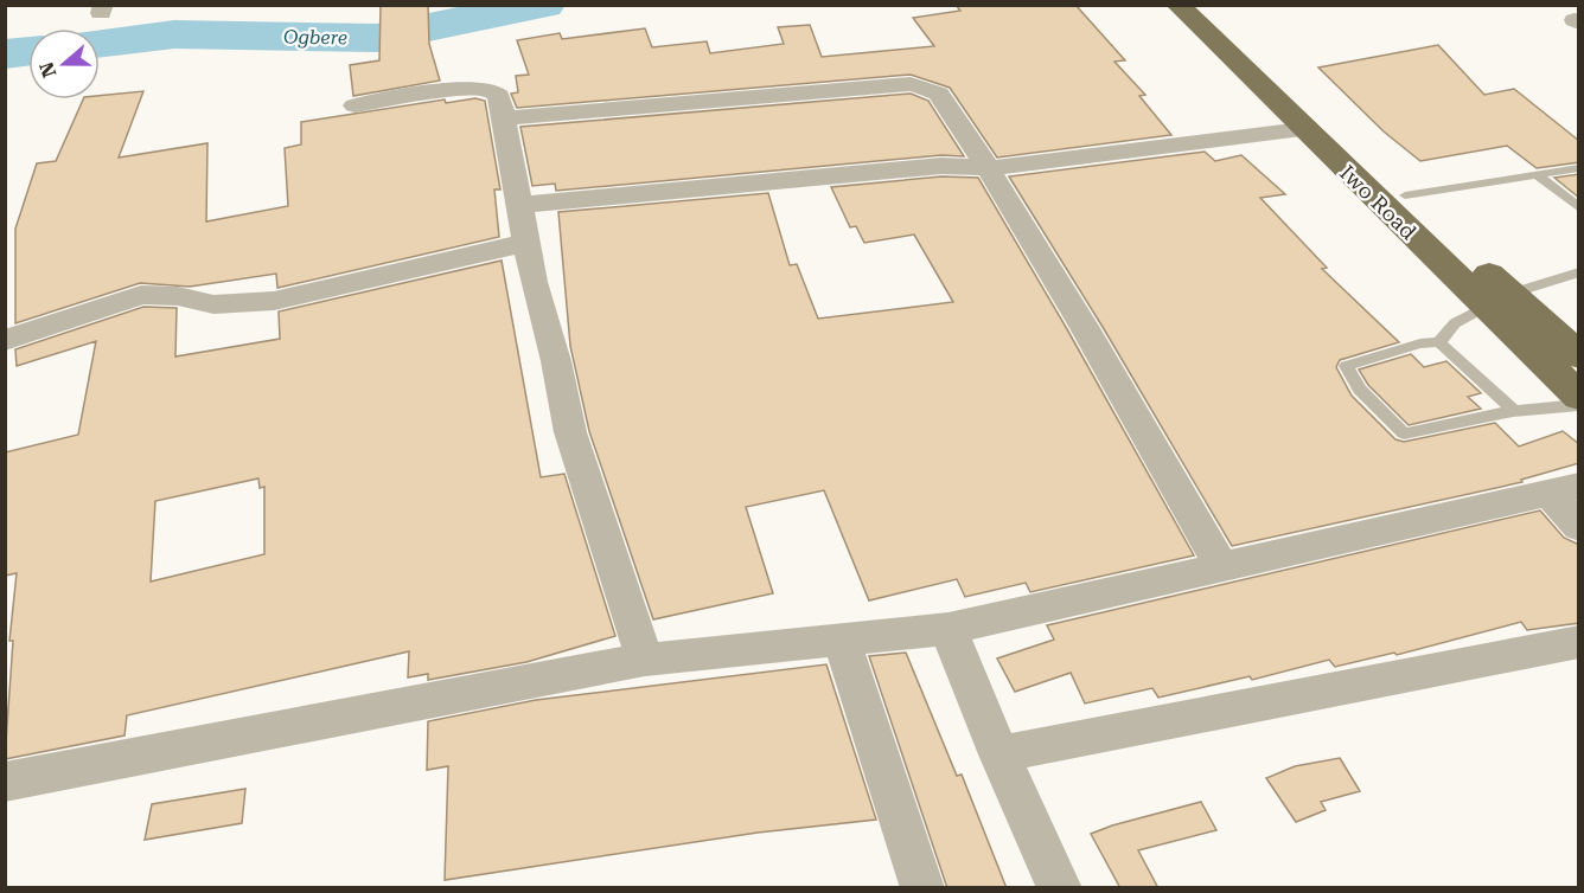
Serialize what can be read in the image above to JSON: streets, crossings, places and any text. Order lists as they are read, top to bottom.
{
  "streets": {
    "highway": ["Iwo Road"]
  },
  "water": ["Ogbere"],
  "north": "left"
}
